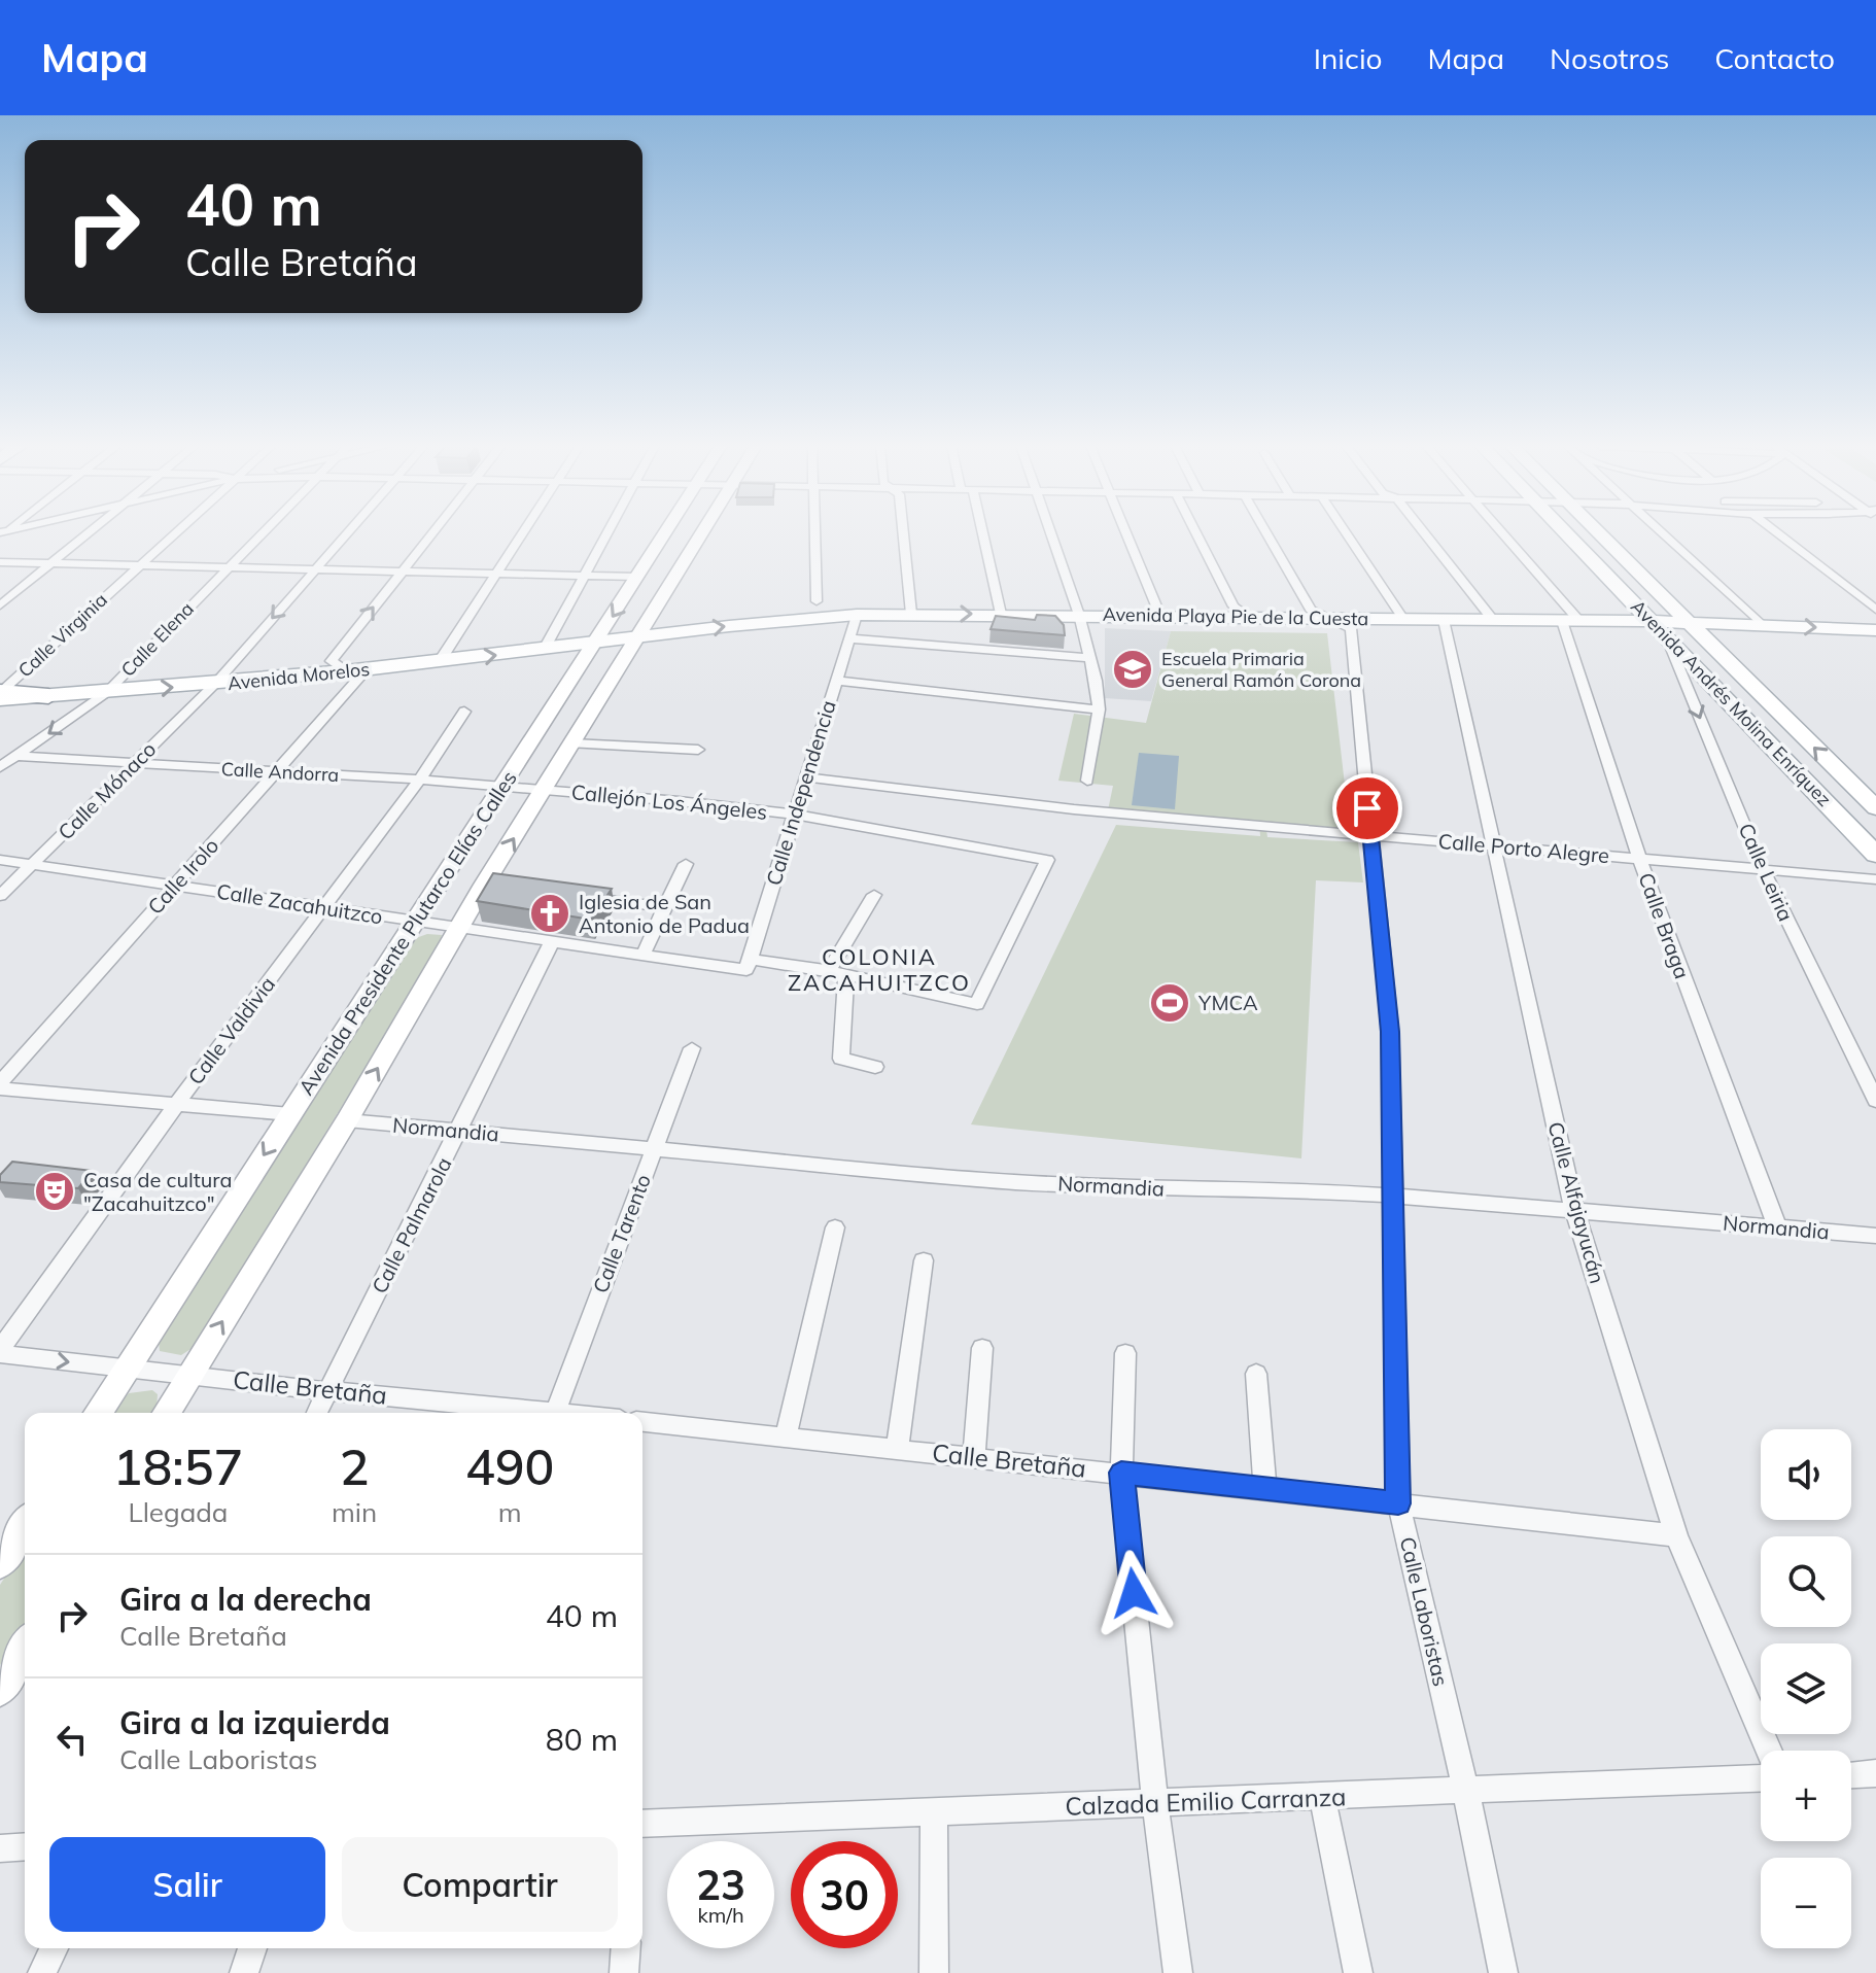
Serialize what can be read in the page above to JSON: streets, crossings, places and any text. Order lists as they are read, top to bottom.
{
  "streets": {
    "main road": [
      "Avenida Playa Pie de la Cuesta",
      "Avenida Morelos",
      "Avenida Andrés Molina Enríquez",
      "Avenida Presidente Plutarco Elías Calles"
    ],
    "street": [
      "Calle Virginia",
      "Calle Elena",
      "Calle Andorra",
      "Calle Mónaco",
      "Calle Independencia",
      "Callejón Los Ángeles",
      "Calle Porto Alegre",
      "Calle Leiria",
      "Calle Irolo",
      "Calle Zacahuitzco",
      "Calle Braga",
      "Calle Valdivia",
      "Normandia",
      "Calle Alfajayucán",
      "Calle Palmarola",
      "Calle Tarento",
      "Calle Bretaña",
      "Calle Laboristas",
      "Calzada Emilio Carranza"
    ]
  },
  "crossings": [
    ["Avenida Playa Pie de la Cuesta", "Avenida Morelos"],
    ["Avenida Playa Pie de la Cuesta", "Avenida Andrés Molina Enríquez"],
    ["Avenida Playa Pie de la Cuesta", "Calle Independencia"],
    ["Avenida Playa Pie de la Cuesta", "Calle Braga"],
    ["Avenida Playa Pie de la Cuesta", "Avenida Presidente Plutarco Elías Calles"],
    ["Avenida Playa Pie de la Cuesta", "Calle Alfajayucán"],
    ["Avenida Playa Pie de la Cuesta", "Calle Laboristas"],
    ["Calle Elena", "Avenida Morelos"],
    ["Calle Elena", "Calle Andorra"],
    ["Avenida Morelos", "Calle Mónaco"],
    ["Avenida Morelos", "Calle Irolo"],
    ["Avenida Morelos", "Avenida Presidente Plutarco Elías Calles"],
    ["Avenida Andrés Molina Enríquez", "Calle Leiria"],
    ["Calle Andorra", "Calle Mónaco"],
    ["Calle Andorra", "Callejón Los Ángeles"],
    ["Calle Andorra", "Calle Irolo"],
    ["Calle Andorra", "Avenida Presidente Plutarco Elías Calles"],
    ["Calle Andorra", "Calle Valdivia"],
    ["Calle Mónaco", "Calle Zacahuitzco"],
    ["Calle Independencia", "Callejón Los Ángeles"],
    ["Calle Independencia", "Calle Porto Alegre"],
    ["Calle Independencia", "Calle Zacahuitzco"],
    ["Callejón Los Ángeles", "Calle Zacahuitzco"],
    ["Callejón Los Ángeles", "Avenida Presidente Plutarco Elías Calles"],
    ["Calle Porto Alegre", "Calle Leiria"],
    ["Calle Porto Alegre", "Calle Braga"],
    ["Calle Porto Alegre", "Calle Alfajayucán"],
    ["Calle Porto Alegre", "Calle Laboristas"],
    ["Calle Irolo", "Calle Zacahuitzco"],
    ["Calle Zacahuitzco", "Avenida Presidente Plutarco Elías Calles"],
    ["Calle Zacahuitzco", "Calle Valdivia"],
    ["Calle Zacahuitzco", "Calle Palmarola"],
    ["Calle Braga", "Normandia"],
    ["Avenida Presidente Plutarco Elías Calles", "Normandia"],
    ["Avenida Presidente Plutarco Elías Calles", "Calle Bretaña"],
    ["Calle Valdivia", "Calle Bretaña"],
    ["Normandia", "Calle Alfajayucán"],
    ["Normandia", "Calle Palmarola"],
    ["Normandia", "Calle Tarento"],
    ["Normandia", "Calle Laboristas"],
    ["Calle Alfajayucán", "Calle Bretaña"],
    ["Calle Palmarola", "Calle Bretaña"],
    ["Calle Bretaña", "Calle Laboristas"],
    ["Calle Laboristas", "Calzada Emilio Carranza"]
  ],
  "one_way": ["Avenida Morelos", "Calle Leiria"],
  "districts": ["COLONIA ZACAHUITZCO"],
  "places": {
    "school or university": ["Escuela Primaria General Ramón Corona"],
    "church": ["Iglesia de San Antonio de Padua"],
    "sports": ["YMCA"],
    "theatre": ["Casa de cultura \"Zacahuitzco\""]
  },
  "page": {
    "header": "Mapa",
    "nav": [
      "Inicio",
      "Mapa",
      "Nosotros",
      "Contacto"
    ],
    "turn": ["40 m", "Calle Bretaña"],
    "eta": [
      "18:57",
      "Llegada",
      "2",
      "min",
      "490",
      "m"
    ],
    "map_buttons": ["+", "−"],
    "list": [
      {
        "name": "Gira a la derecha",
        "note": "Calle Bretaña",
        "value": "40 m"
      },
      {
        "name": "Gira a la izquierda",
        "note": "Calle Laboristas",
        "value": "80 m"
      }
    ],
    "buttons": ["Salir", "Compartir"],
    "speed": "23 km/h",
    "limit": "30"
  }
}
